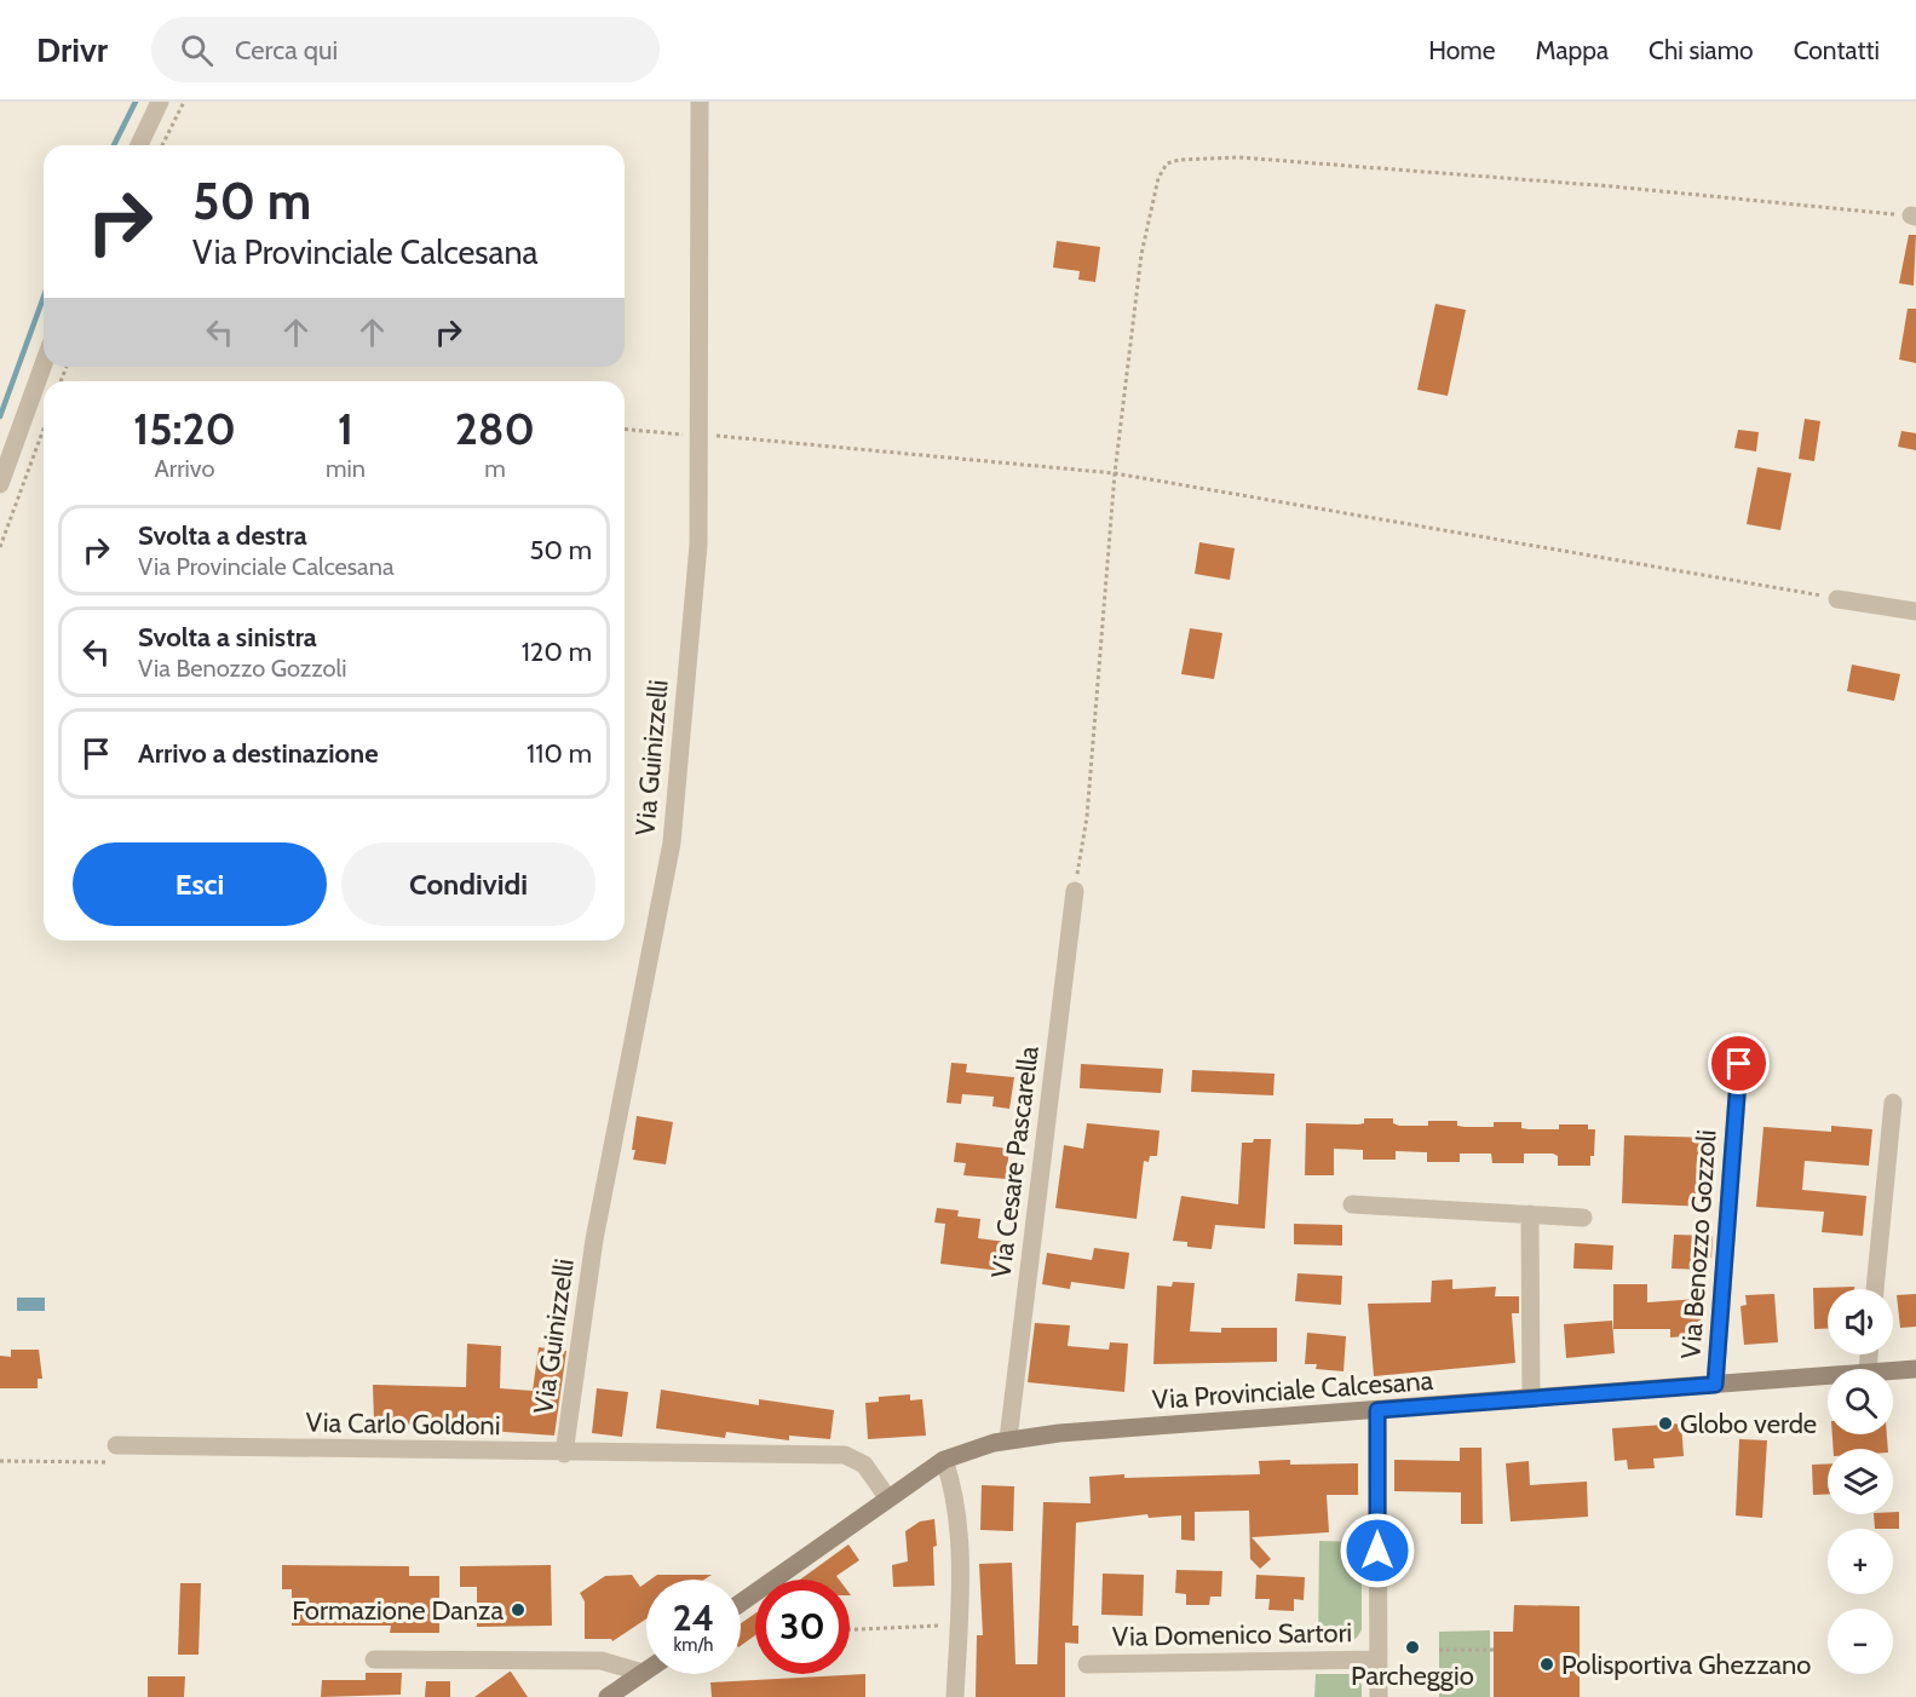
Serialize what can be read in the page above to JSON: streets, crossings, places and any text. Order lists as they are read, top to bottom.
{
  "streets": {
    "main road": ["Via Provinciale Calcesana"],
    "street": [
      "Via Guinizzelli",
      "Via Cesare Pascarella",
      "Via Benozzo Gozzoli",
      "Via Carlo Goldoni",
      "Via Domenico Sartori"
    ]
  },
  "crossings": [
    ["Via Guinizzelli", "Via Carlo Goldoni"],
    ["Via Cesare Pascarella", "Via Provinciale Calcesana"],
    ["Via Benozzo Gozzoli", "Via Provinciale Calcesana"],
    ["Via Provinciale Calcesana", "Via Carlo Goldoni"],
    ["Via Provinciale Calcesana", "Via Domenico Sartori"]
  ],
  "places": [
    "Globo verde",
    "Formazione Danza",
    "Parcheggio",
    "Polisportiva Ghezzano"
  ],
  "page": {
    "header": "Drivr",
    "search": "Cerca qui",
    "nav": [
      "Home",
      "Mappa",
      "Chi siamo",
      "Contatti"
    ],
    "turn": ["50 m", "Via Provinciale Calcesana"],
    "eta": [
      "15:20",
      "Arrivo",
      "1",
      "min",
      "280",
      "m"
    ],
    "list": [
      {
        "name": "Svolta a destra",
        "note": "Via Provinciale Calcesana",
        "value": "50 m"
      },
      {
        "name": "Svolta a sinistra",
        "note": "Via Benozzo Gozzoli",
        "value": "120 m"
      },
      {
        "name": "Arrivo a destinazione",
        "value": "110 m"
      }
    ],
    "buttons": ["Esci", "Condividi"],
    "map_buttons": ["+", "−"],
    "speed": "24 km/h",
    "limit": "30"
  }
}
